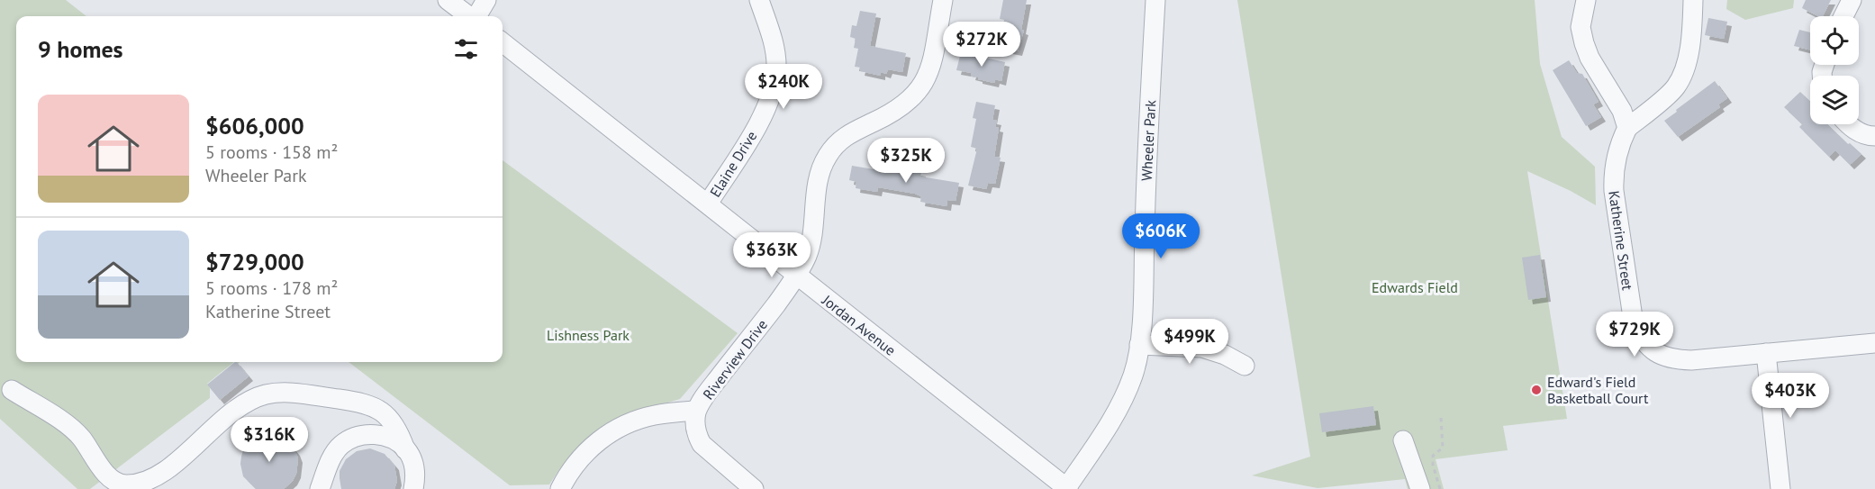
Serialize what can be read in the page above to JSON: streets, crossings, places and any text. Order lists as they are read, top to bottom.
{
  "streets": {
    "street": [
      "Wheeler Park",
      "Elaine Drive",
      "Katherine Street",
      "Jordan Avenue",
      "Riverview Drive"
    ]
  },
  "crossings": [
    ["Wheeler Park", "Jordan Avenue"],
    ["Elaine Drive", "Jordan Avenue"],
    ["Jordan Avenue", "Riverview Drive"]
  ],
  "parks": ["Edwards Field", "Lishness Park"],
  "places": ["Edward's Field Basketball Court"],
  "page": {
    "heading": "9 homes",
    "price": [
      "$272K",
      "$240K",
      "$325K",
      "$606K",
      "$363K",
      "$729K",
      "$499K",
      "$403K",
      "$316K"
    ],
    "list": [
      {
        "name": "$606,000",
        "note": "5 rooms · 158 m² · Wheeler Park"
      },
      {
        "name": "$729,000",
        "note": "5 rooms · 178 m² · Katherine Street"
      }
    ]
  }
}
